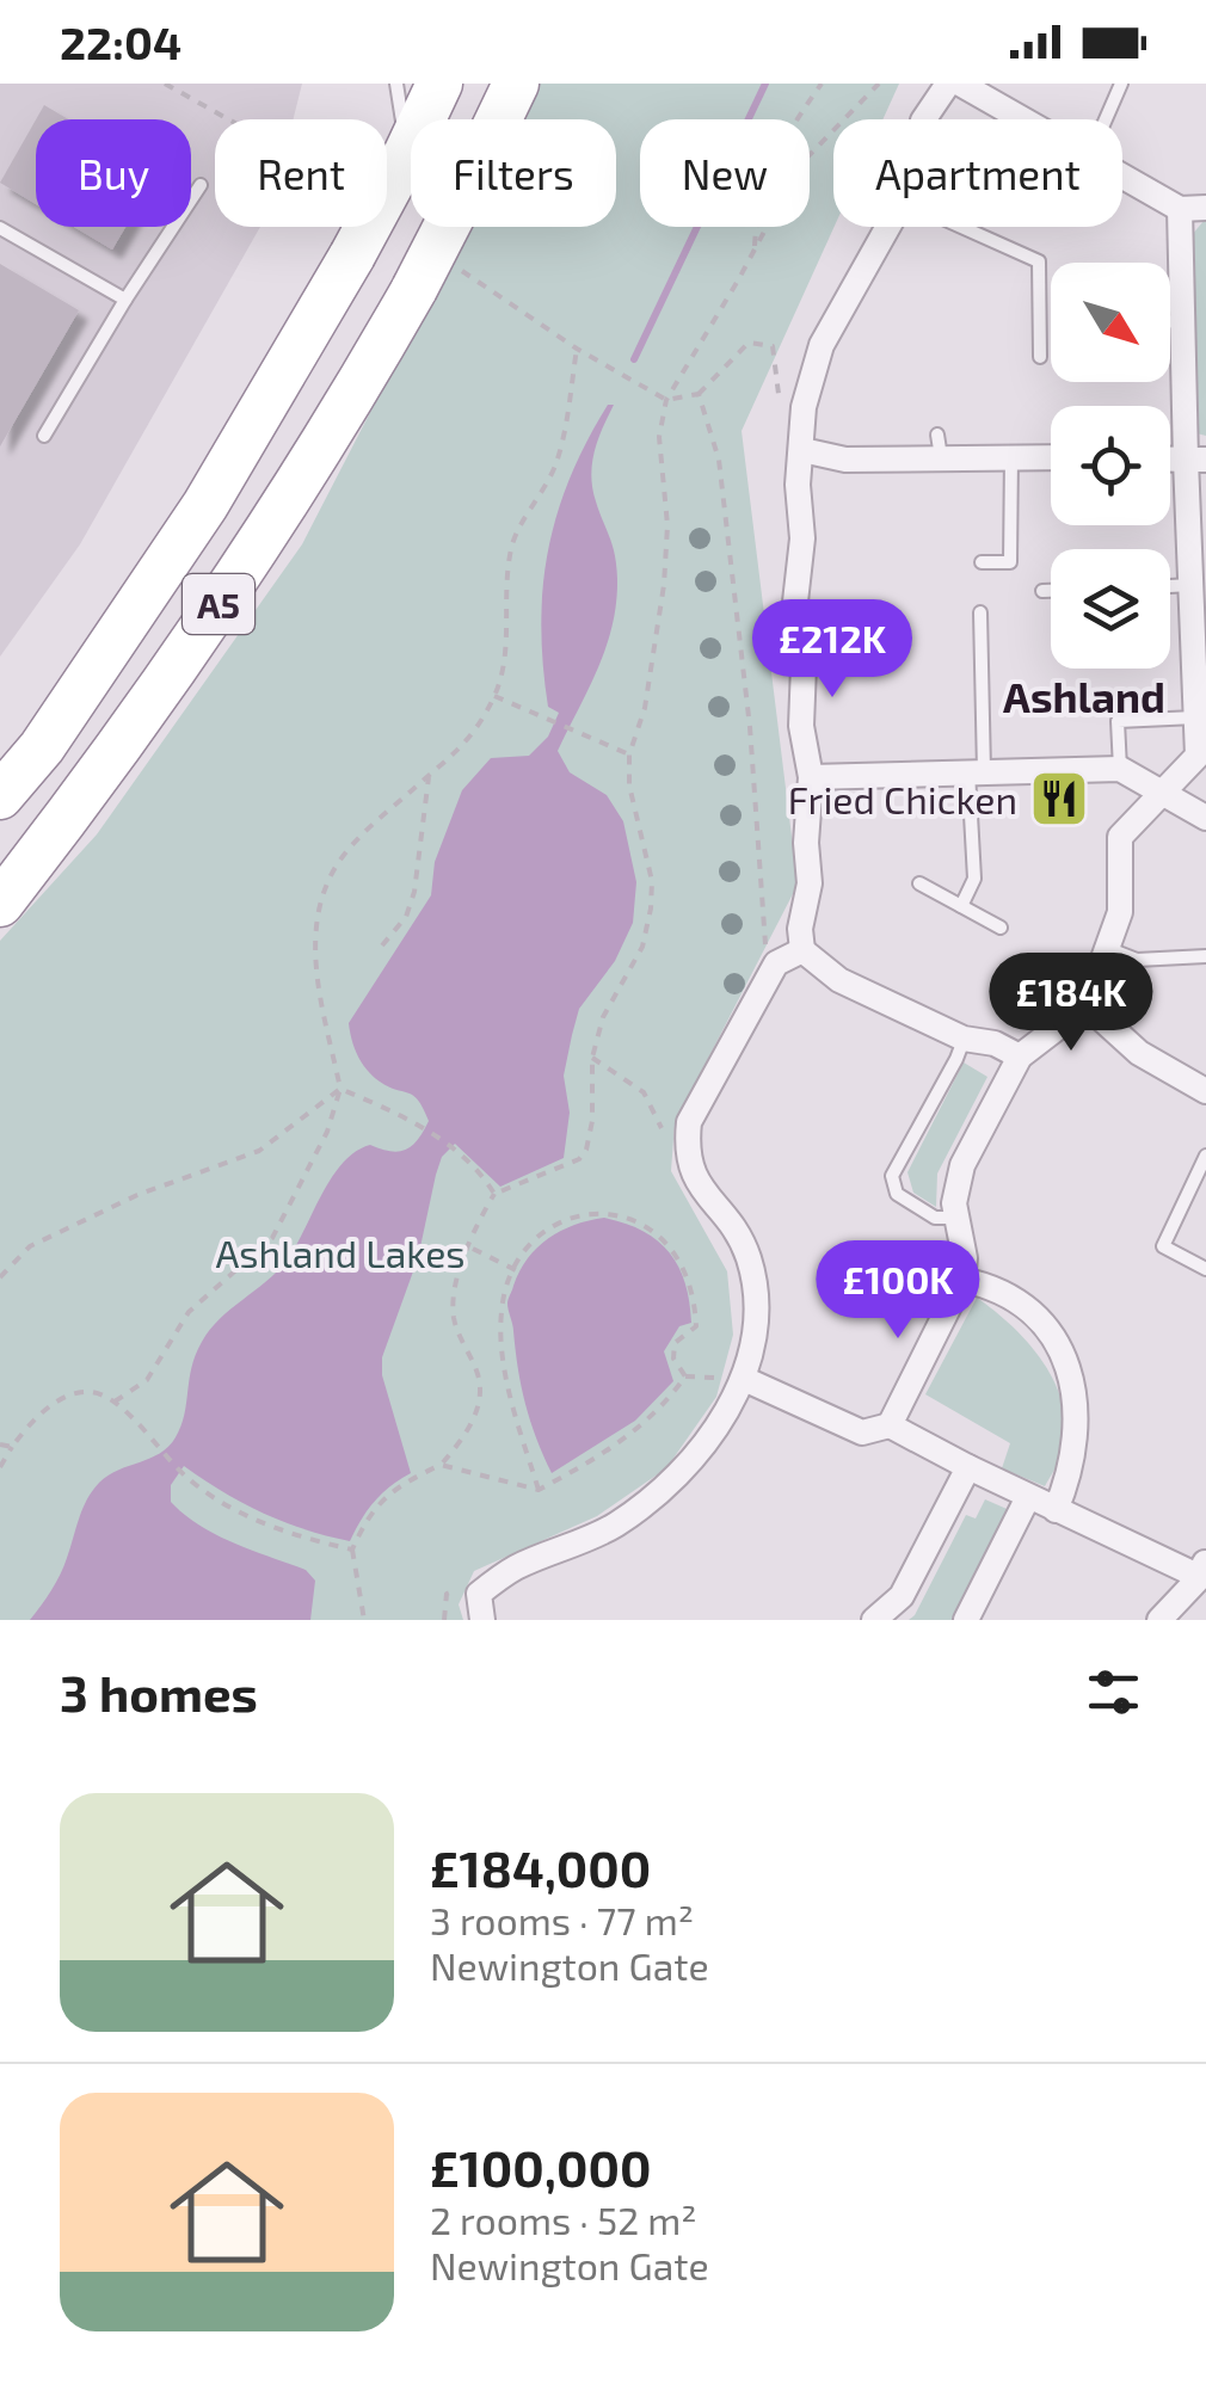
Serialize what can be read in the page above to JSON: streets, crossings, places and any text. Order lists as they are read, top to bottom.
{
  "streets": {
    "highway": ["A5"]
  },
  "districts": ["Ashland"],
  "parks": ["Ashland Lakes"],
  "places": {
    "restaurant": ["Fried Chicken"]
  },
  "north": "bottom right",
  "page": {
    "status": "22:04",
    "chip": [
      "Buy",
      "Rent",
      "Filters",
      "New",
      "Apartment"
    ],
    "price": ["£212K", "£184K", "£100K"],
    "heading": "3 homes",
    "list": [
      {
        "name": "£184,000",
        "note": "3 rooms · 77 m² · Newington Gate"
      },
      {
        "name": "£100,000",
        "note": "2 rooms · 52 m² · Newington Gate"
      }
    ]
  }
}
